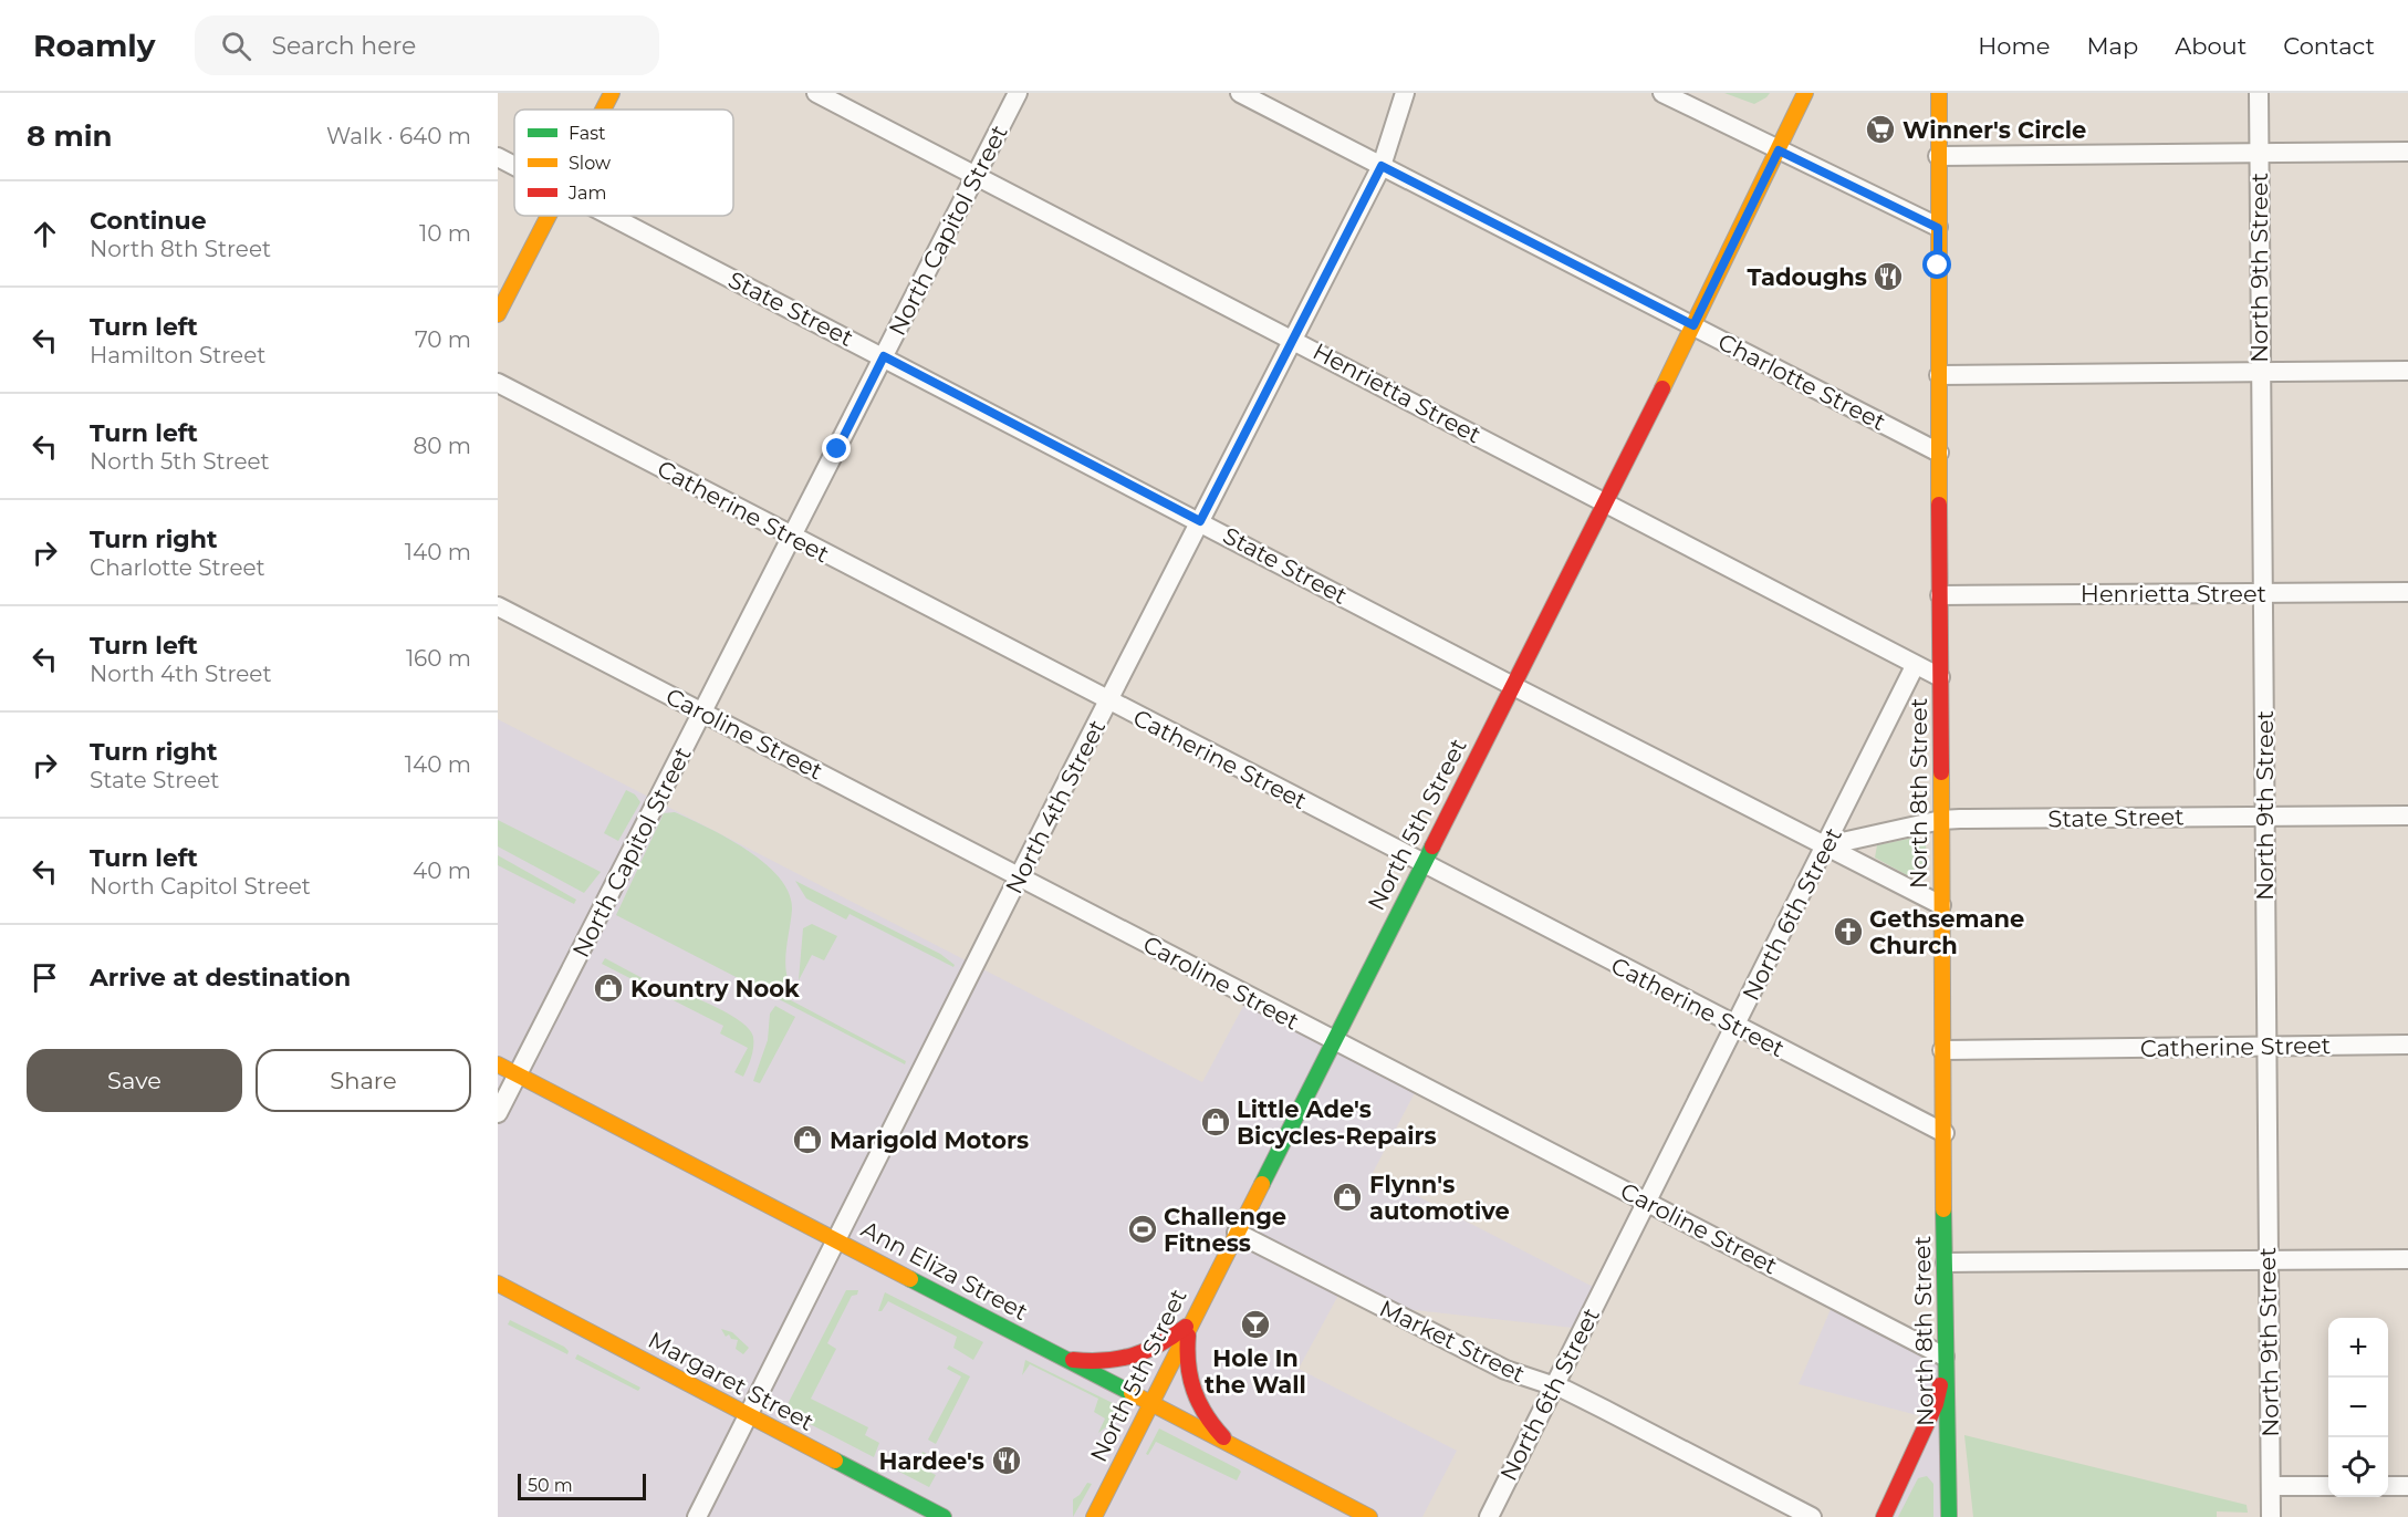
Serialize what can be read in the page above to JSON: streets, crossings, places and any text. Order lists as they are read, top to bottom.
{
  "streets": {
    "main road": [
      "North 8th Street",
      "North 5th Street",
      "Ann Eliza Street",
      "Margaret Street"
    ],
    "street": [
      "North Capitol Street",
      "North 9th Street",
      "State Street",
      "Charlotte Street",
      "Henrietta Street",
      "Catherine Street",
      "Caroline Street",
      "North 4th Street",
      "North 6th Street",
      "Market Street"
    ]
  },
  "crossings": [
    ["North Capitol Street", "State Street"],
    ["North Capitol Street", "Henrietta Street"],
    ["North Capitol Street", "Catherine Street"],
    ["North Capitol Street", "Caroline Street"],
    ["North Capitol Street", "Ann Eliza Street"],
    ["North 9th Street", "State Street"],
    ["North 9th Street", "Henrietta Street"],
    ["North 9th Street", "Catherine Street"],
    ["State Street", "North 8th Street"],
    ["State Street", "North 4th Street"],
    ["State Street", "North 5th Street"],
    ["State Street", "North 6th Street"],
    ["Charlotte Street", "North 8th Street"],
    ["Charlotte Street", "North 4th Street"],
    ["Charlotte Street", "North 5th Street"],
    ["Henrietta Street", "North 8th Street"],
    ["Henrietta Street", "North 4th Street"],
    ["Henrietta Street", "North 5th Street"],
    ["Henrietta Street", "North 6th Street"],
    ["Catherine Street", "North 8th Street"],
    ["Catherine Street", "North 4th Street"],
    ["Catherine Street", "North 5th Street"],
    ["Catherine Street", "North 6th Street"],
    ["Caroline Street", "North 8th Street"],
    ["Caroline Street", "North 4th Street"],
    ["Caroline Street", "North 5th Street"],
    ["Caroline Street", "North 6th Street"],
    ["North 4th Street", "Ann Eliza Street"],
    ["North 4th Street", "Margaret Street"],
    ["North 5th Street", "Ann Eliza Street"],
    ["North 5th Street", "Market Street"],
    ["North 6th Street", "Market Street"]
  ],
  "places": {
    "supermarket": ["Winner's Circle"],
    "restaurant": ["Tadoughs", "Hardee's"],
    "church": ["Gethsemane Church"],
    "shop": [
      "Kountry Nook",
      "Little Ade's Bicycles-Repairs",
      "Marigold Motors",
      "Flynn's automotive"
    ],
    "sports": ["Challenge Fitness"],
    "bar": ["Hole In the Wall"]
  },
  "legend": ["Fast", "Slow", "Jam"],
  "scale_bar": "50 m",
  "page": {
    "header": "Roamly",
    "search": "Search here",
    "nav": [
      "Home",
      "Map",
      "About",
      "Contact"
    ],
    "heading": ["8 min", "Walk · 640 m"],
    "list": [
      ["Continue", "North 8th Street", "10 m"],
      ["Turn left", "Hamilton Street", "70 m"],
      ["Turn left", "North 5th Street", "80 m"],
      ["Turn right", "Charlotte Street", "140 m"],
      ["Turn left", "North 4th Street", "160 m"],
      ["Turn right", "State Street", "140 m"],
      ["Turn left", "North Capitol Street", "40 m"],
      "Arrive at destination"
    ],
    "buttons": ["Save", "Share"],
    "map_buttons": ["+", "−"],
    "scale": "50 m"
  }
}
